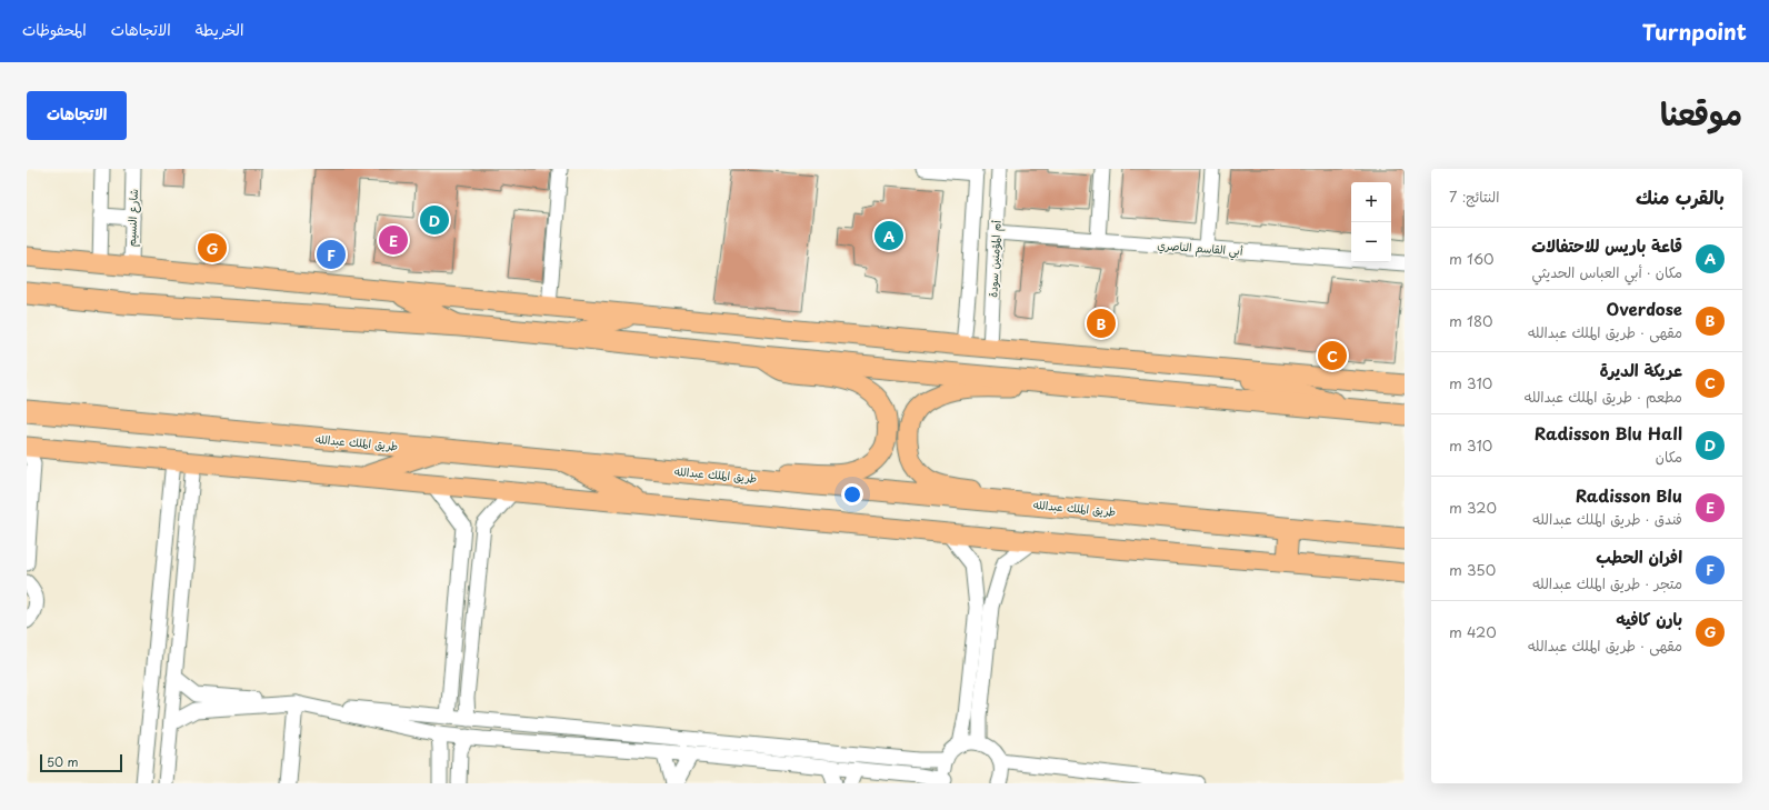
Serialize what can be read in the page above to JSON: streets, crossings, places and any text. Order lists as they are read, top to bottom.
{
  "streets": {
    "highway": ["طريق الملك عبدالله"],
    "street": ["شارع النسيم", "أبي القاسم الناصري", "أم المؤمنين سودة"]
  },
  "crossings": [
    ["أبي القاسم الناصري", "أم المؤمنين سودة"]
  ],
  "scale_bar": "50 m",
  "page": {
    "header": "Turnpoint",
    "nav": ["الخريطة", "الاتجاهات", "المحفوظات"],
    "title": "موقعنا",
    "buttons": "الاتجاهات",
    "heading": ["بالقرب منك", "النتائج: 7"],
    "map_buttons": ["+", "−"],
    "pins": [
      "D",
      "A",
      "E",
      "G",
      "F",
      "B",
      "C"
    ],
    "list": [
      {
        "mark": "A",
        "name": "قاعة باريس للاحتفالات",
        "note": "مكان · أبي العباس الحديثي",
        "value": "160 m"
      },
      {
        "mark": "B",
        "name": "Overdose",
        "note": "مقهى · طريق الملك عبدالله",
        "value": "180 m"
      },
      {
        "mark": "C",
        "name": "عريكة الديرة",
        "note": "مطعم · طريق الملك عبدالله",
        "value": "310 m"
      },
      {
        "mark": "D",
        "name": "Radisson Blu Hall",
        "note": "مكان",
        "value": "310 m"
      },
      {
        "mark": "E",
        "name": "Radisson Blu",
        "note": "فندق · طريق الملك عبدالله",
        "value": "320 m"
      },
      {
        "mark": "F",
        "name": "افران الحطب",
        "note": "متجر · طريق الملك عبدالله",
        "value": "350 m"
      },
      {
        "mark": "G",
        "name": "بارن كافيه",
        "note": "مقهى · طريق الملك عبدالله",
        "value": "420 m"
      }
    ],
    "scale": "50 m"
  }
}
